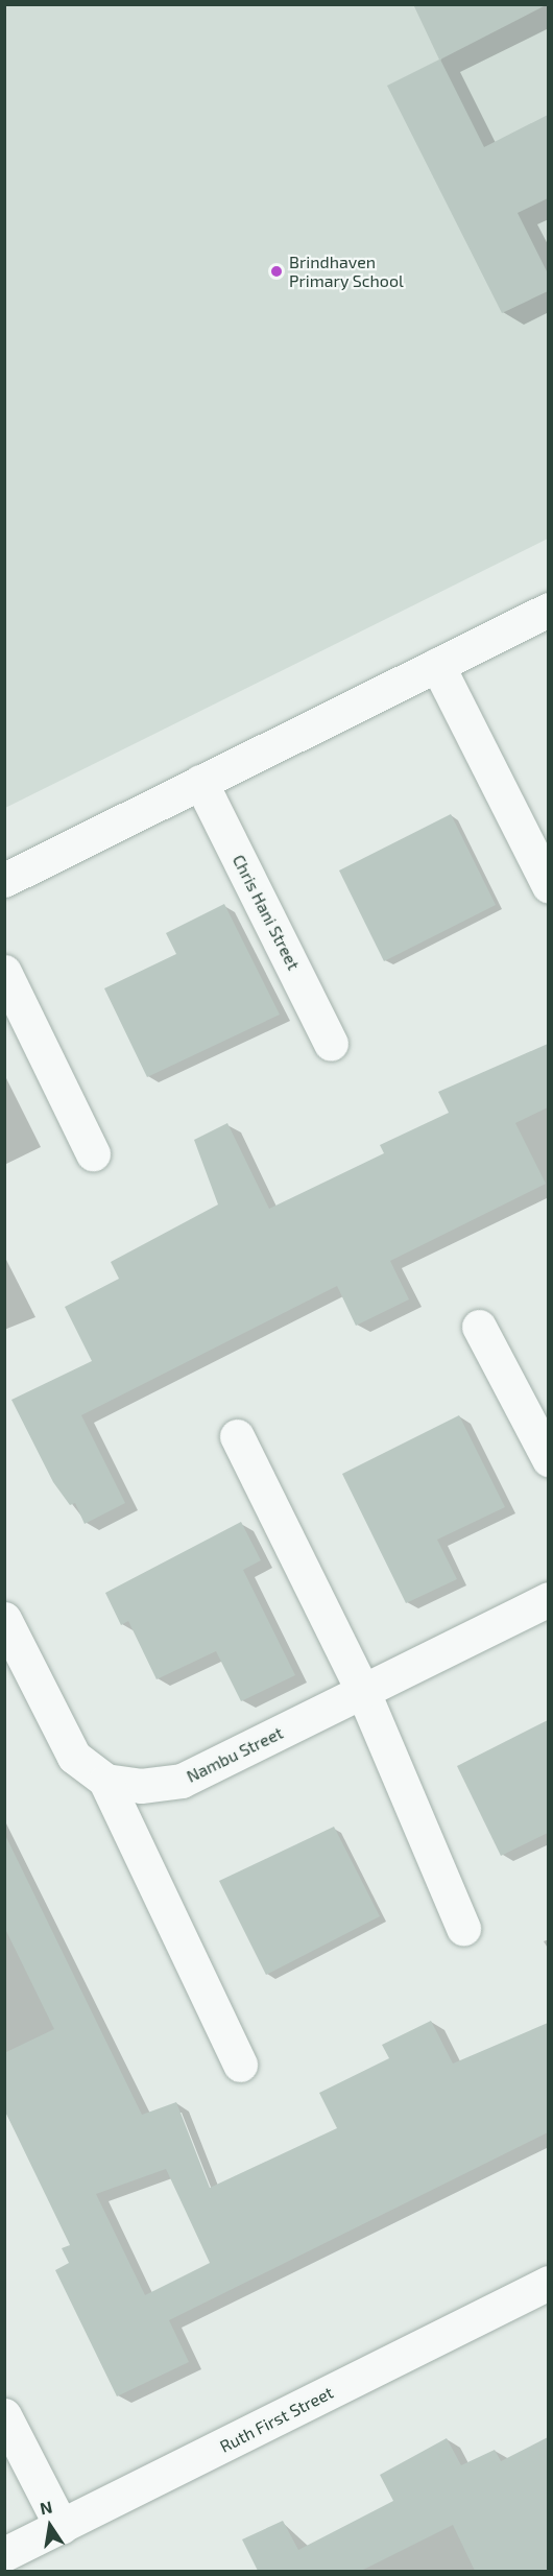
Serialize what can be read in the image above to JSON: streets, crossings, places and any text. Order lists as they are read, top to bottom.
{
  "streets": {
    "street": ["Chris Hani Street", "Nambu Street", "Ruth First Street"]
  },
  "places": ["Brindhaven Primary School"],
  "north": "top"
}
